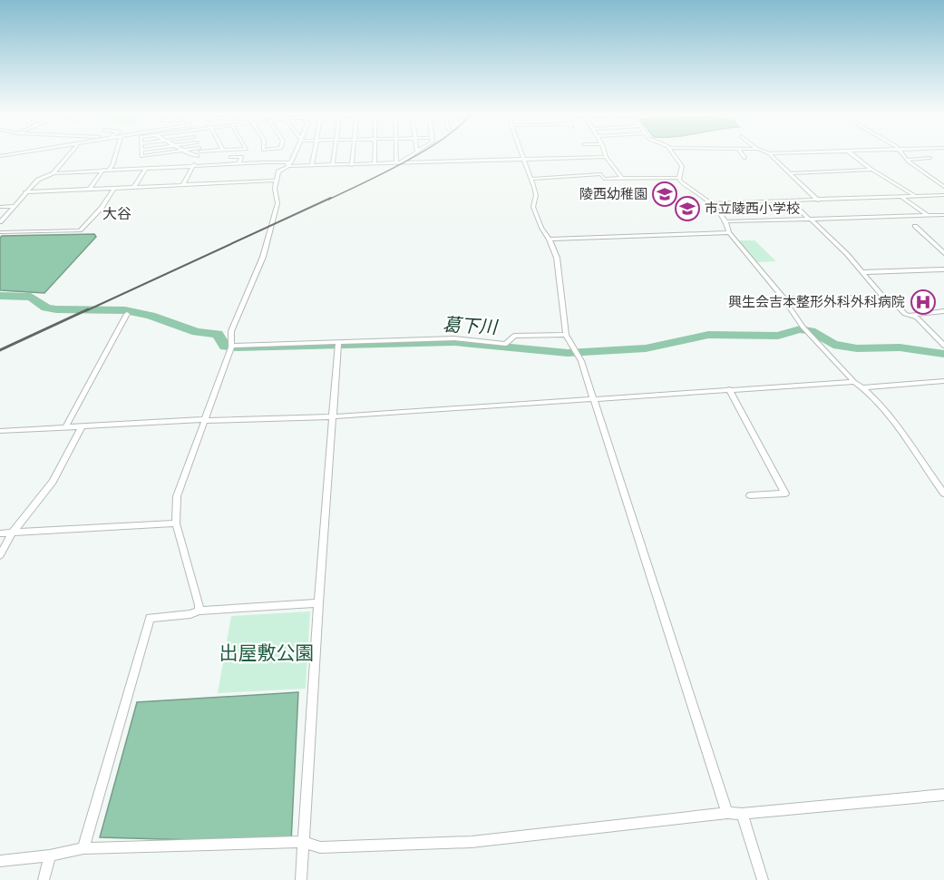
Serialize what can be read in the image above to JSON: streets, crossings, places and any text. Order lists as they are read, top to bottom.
{
  "districts": ["大谷"],
  "water": ["葛下川"],
  "parks": ["出屋敷公園"],
  "places": {
    "school or university": ["陵西幼稚園", "市立陵西小学校"],
    "hospital": ["興生会吉本整形外科外科病院"]
  }
}
